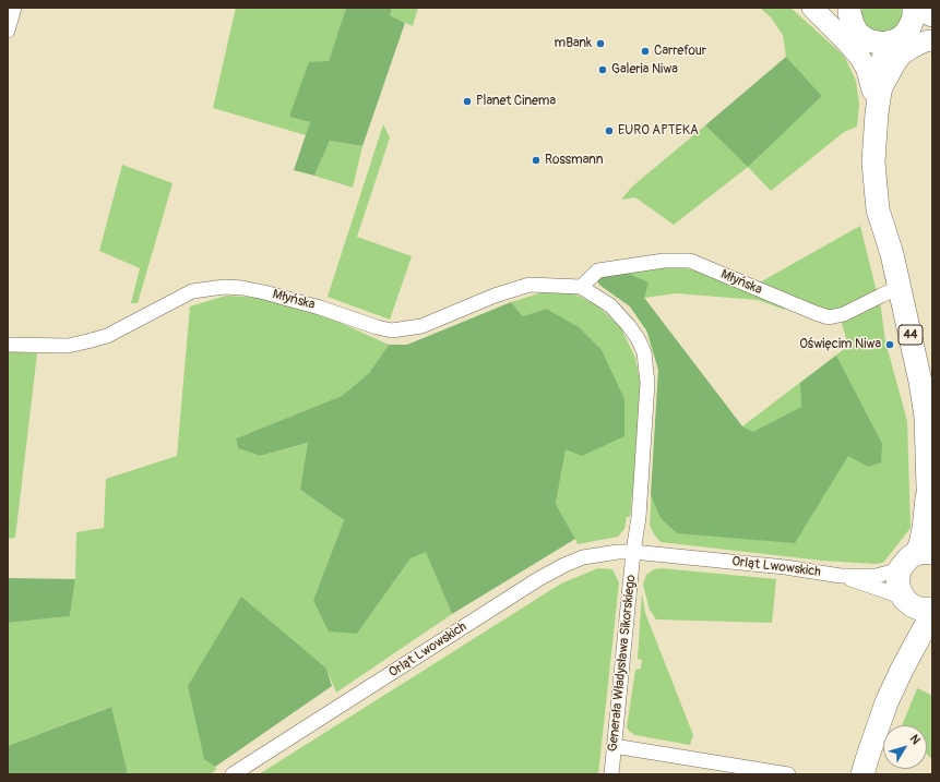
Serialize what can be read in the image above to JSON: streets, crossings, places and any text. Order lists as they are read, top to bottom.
{
  "streets": {
    "main road": ["44"],
    "street": ["Młyńska", "Orląt Lwowskich", "Generała Władysława Sikorskiego"]
  },
  "crossings": [
    ["Młyńska", "44"],
    ["Młyńska", "Orląt Lwowskich"],
    ["Młyńska", "Generała Władysława Sikorskiego"],
    ["44", "Orląt Lwowskich"],
    ["Orląt Lwowskich", "Generała Władysława Sikorskiego"]
  ],
  "places": [
    "mBank",
    "Carrefour",
    "Galeria Niwa",
    "Planet Cinema",
    "EURO APTEKA",
    "Rossmann",
    "Oświęcim Niwa"
  ],
  "north": "top right"
}
